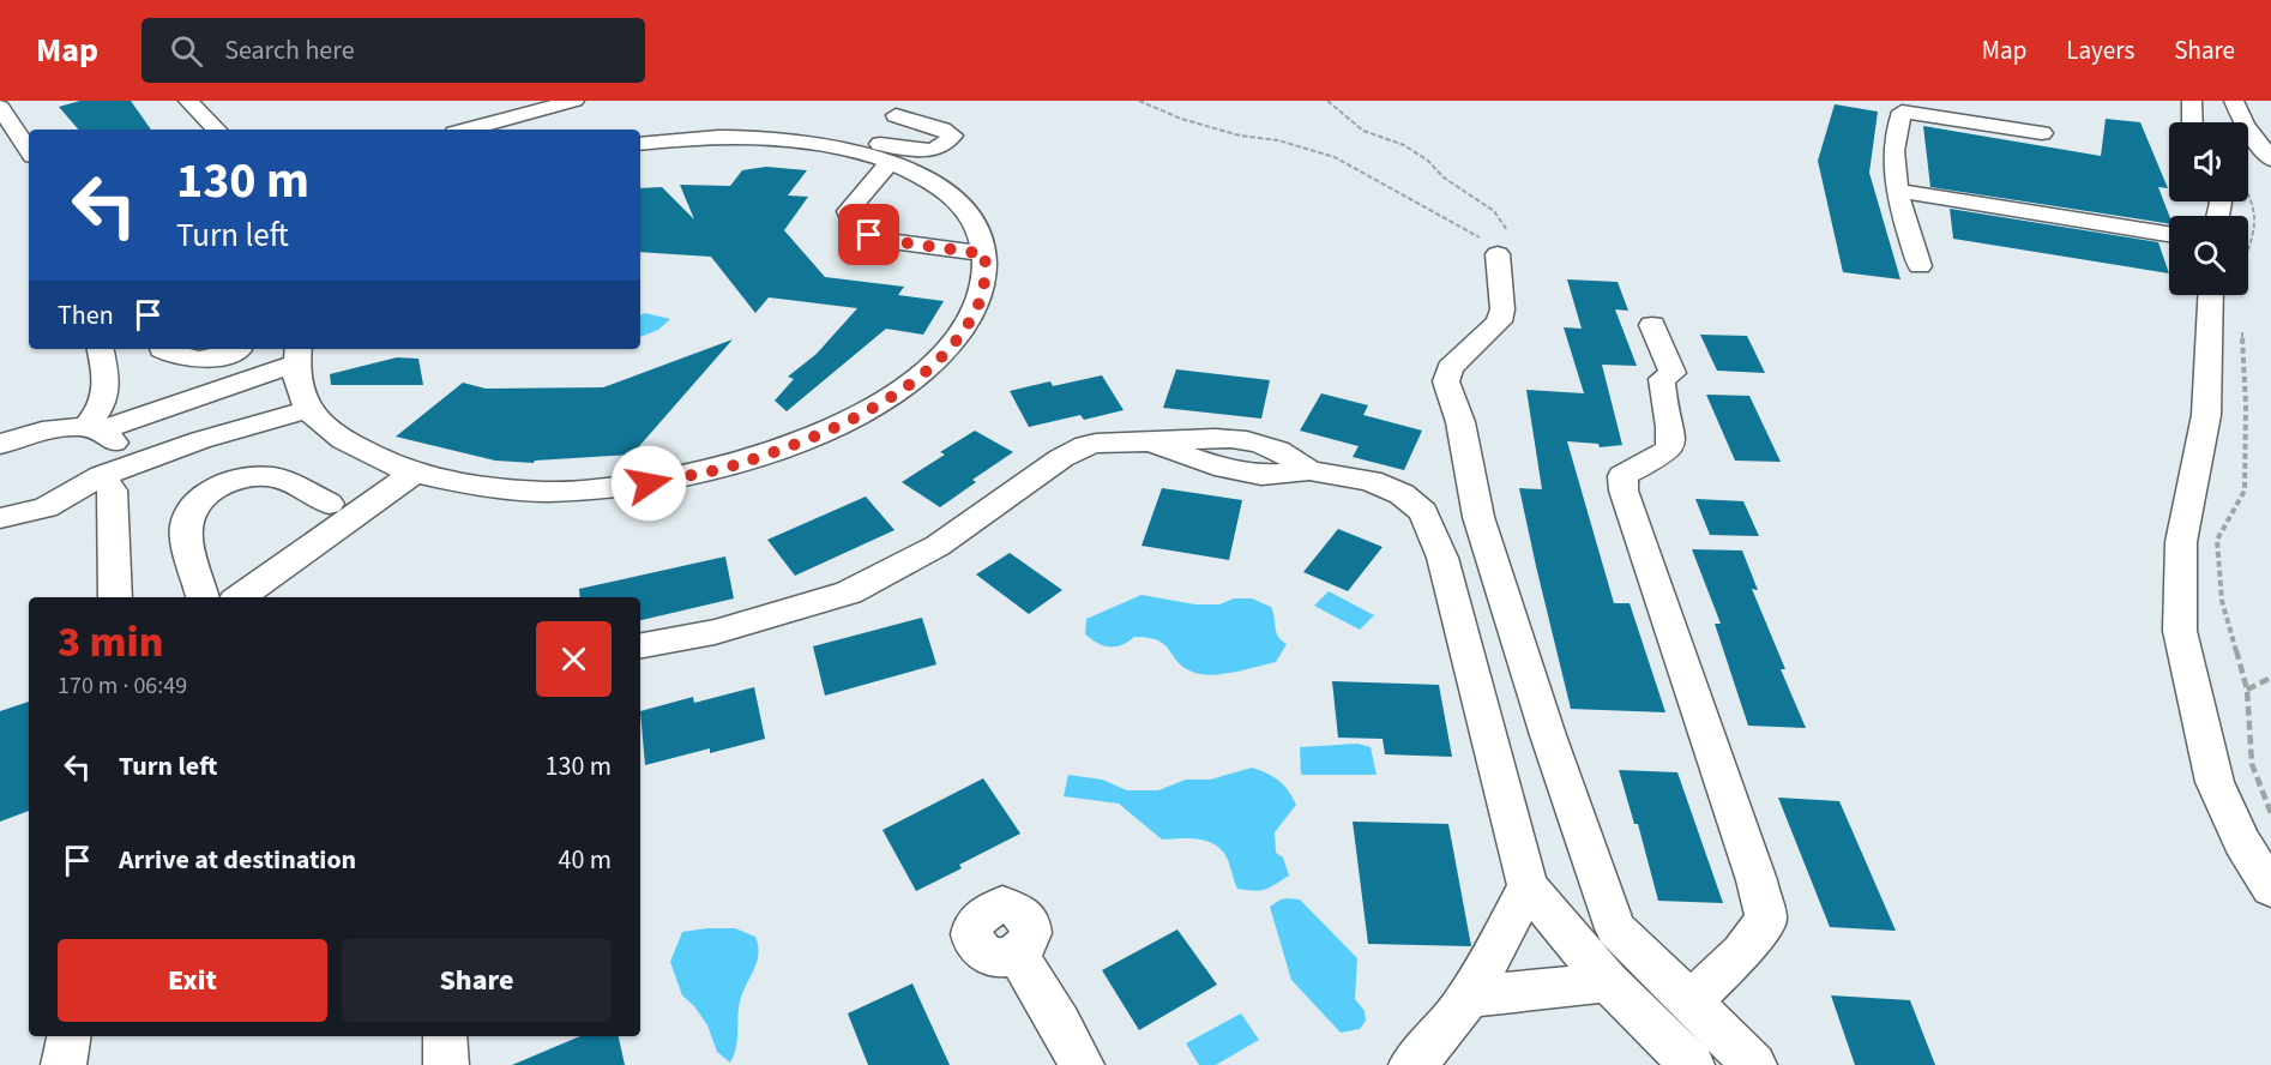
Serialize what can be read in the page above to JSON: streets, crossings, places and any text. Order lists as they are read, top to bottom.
{
  "page": {
    "header": "Map",
    "search": "Search here",
    "nav": ["Map", "Layers", "Share"],
    "turn": ["130 m", "Turn left"],
    "then": "Then",
    "heading": ["3 min", "170 m · 06:49"],
    "list": [
      {
        "name": "Turn left",
        "value": "130 m"
      },
      {
        "name": "Arrive at destination",
        "value": "40 m"
      }
    ],
    "buttons": ["Exit", "Share"]
  }
}
